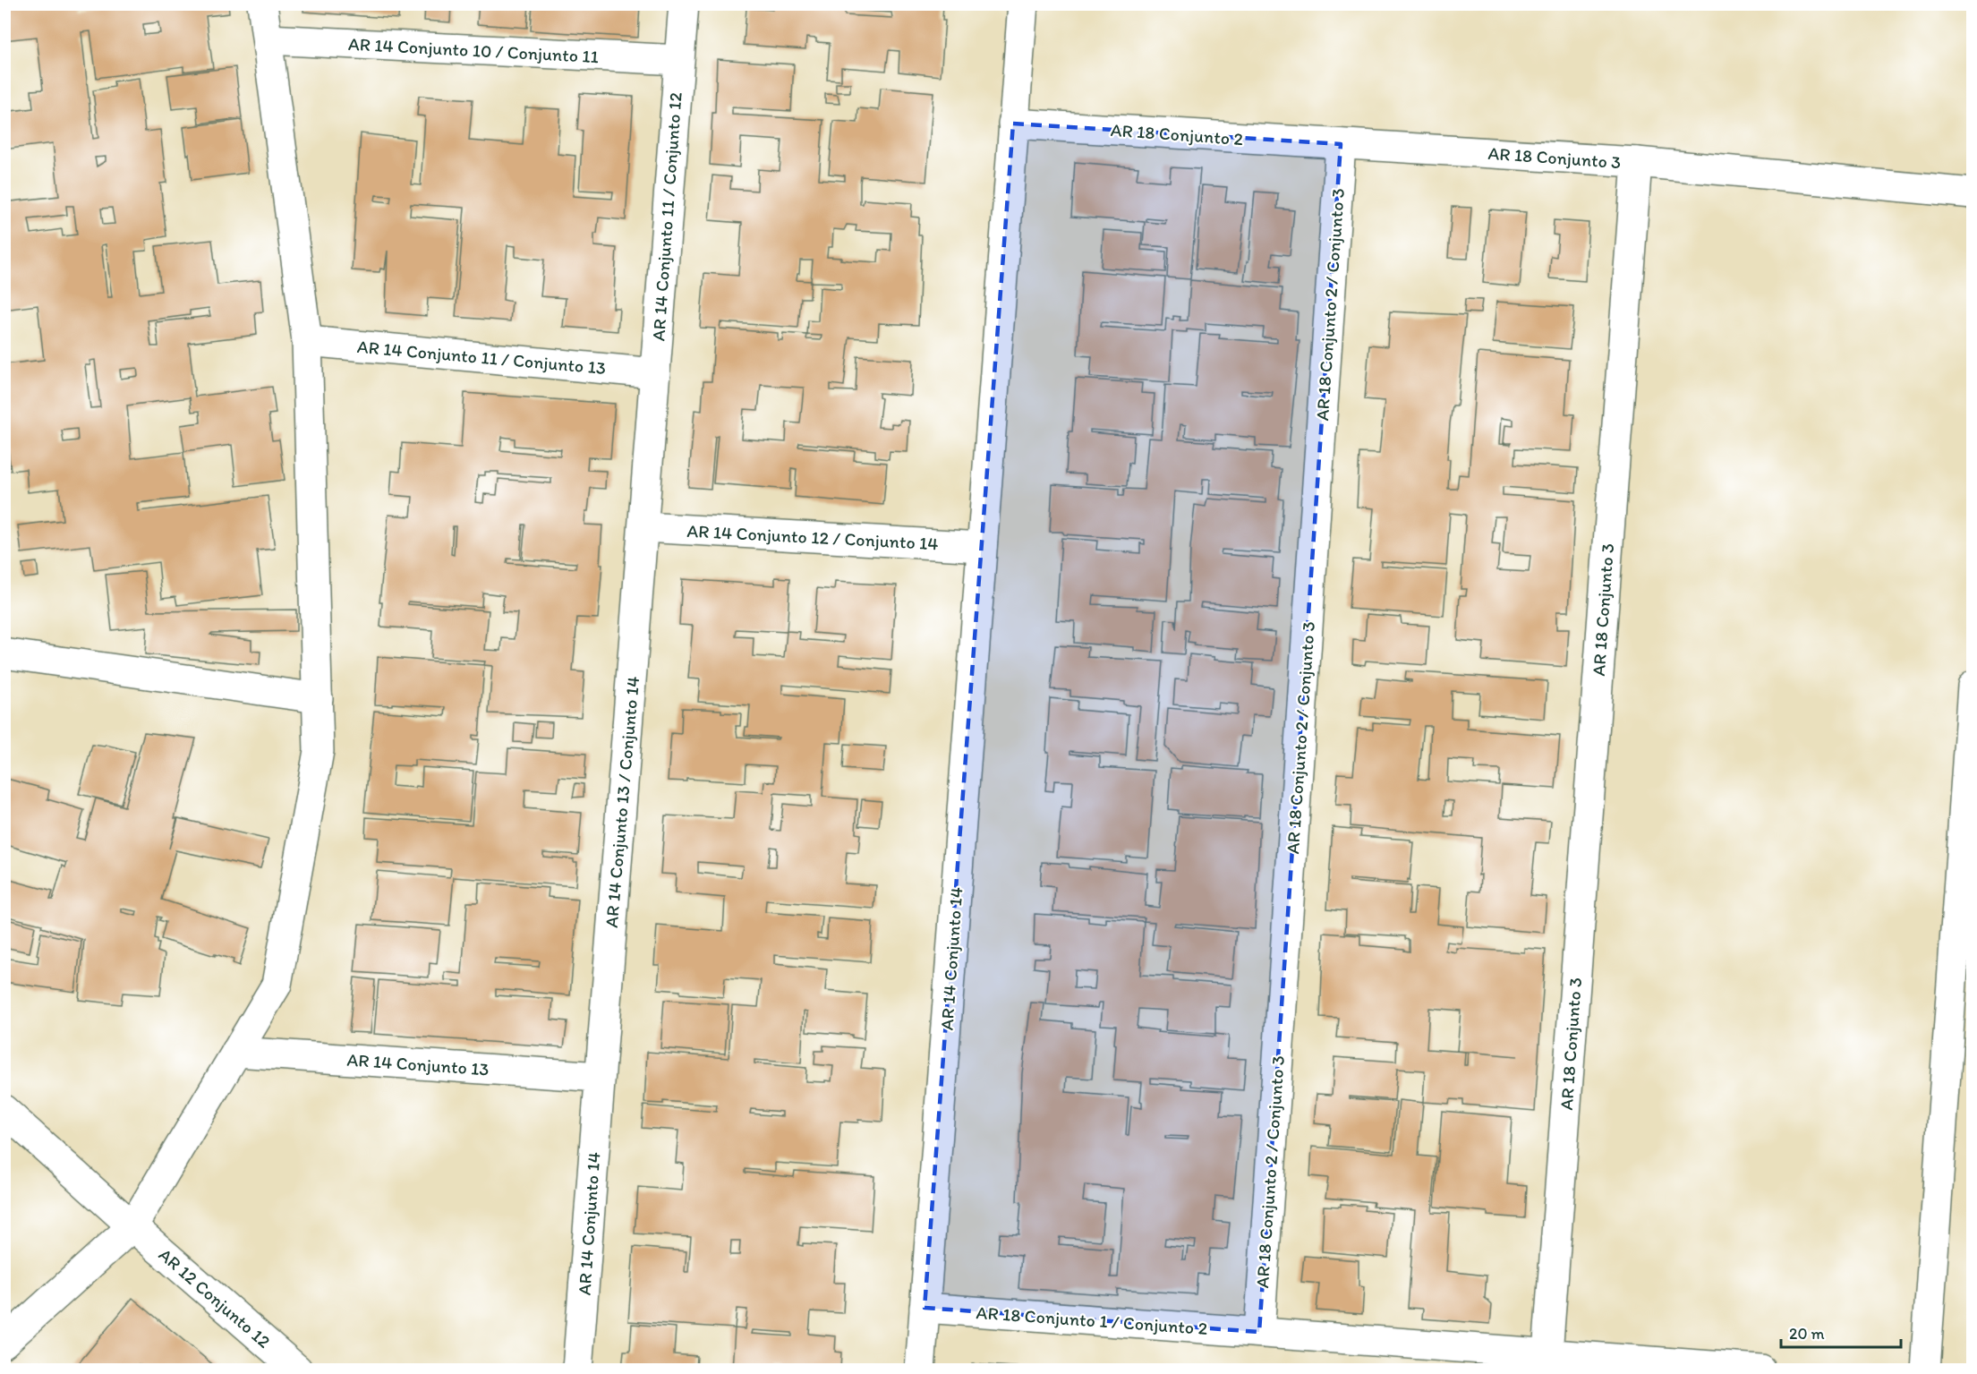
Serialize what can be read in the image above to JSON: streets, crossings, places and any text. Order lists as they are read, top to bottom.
{
  "streets": {
    "street": [
      "AR 14 Conjunto 10 / Conjunto 11",
      "AR 18 Conjunto 2",
      "AR 18 Conjunto 3",
      "AR 14 Conjunto 11 / Conjunto 12",
      "AR 18 Conjunto 2 / Conjunto 3",
      "AR 14 Conjunto 11 / Conjunto 13",
      "AR 14 Conjunto 12 / Conjunto 14",
      "AR 14 Conjunto 13 / Conjunto 14",
      "AR 14 Conjunto 14",
      "AR 14 Conjunto 13",
      "AR 12 Conjunto 12",
      "AR 18 Conjunto 1 / Conjunto 2"
    ]
  },
  "crossings": [
    ["AR 14 Conjunto 10 / Conjunto 11", "AR 14 Conjunto 11 / Conjunto 12"],
    ["AR 18 Conjunto 2", "AR 18 Conjunto 3"],
    ["AR 18 Conjunto 2", "AR 18 Conjunto 2 / Conjunto 3"],
    ["AR 18 Conjunto 2", "AR 14 Conjunto 14"],
    ["AR 18 Conjunto 3", "AR 18 Conjunto 2 / Conjunto 3"],
    ["AR 18 Conjunto 3", "AR 18 Conjunto 1 / Conjunto 2"],
    ["AR 14 Conjunto 11 / Conjunto 12", "AR 14 Conjunto 11 / Conjunto 13"],
    ["AR 14 Conjunto 11 / Conjunto 12", "AR 14 Conjunto 12 / Conjunto 14"],
    ["AR 14 Conjunto 11 / Conjunto 12", "AR 14 Conjunto 13 / Conjunto 14"],
    ["AR 18 Conjunto 2 / Conjunto 3", "AR 18 Conjunto 1 / Conjunto 2"],
    ["AR 14 Conjunto 12 / Conjunto 14", "AR 14 Conjunto 13 / Conjunto 14"],
    ["AR 14 Conjunto 12 / Conjunto 14", "AR 14 Conjunto 14"],
    ["AR 14 Conjunto 13 / Conjunto 14", "AR 14 Conjunto 14"],
    ["AR 14 Conjunto 13 / Conjunto 14", "AR 14 Conjunto 13"],
    ["AR 14 Conjunto 14", "AR 14 Conjunto 13"],
    ["AR 14 Conjunto 14", "AR 18 Conjunto 1 / Conjunto 2"]
  ],
  "scale_bar": "20 m"
}
